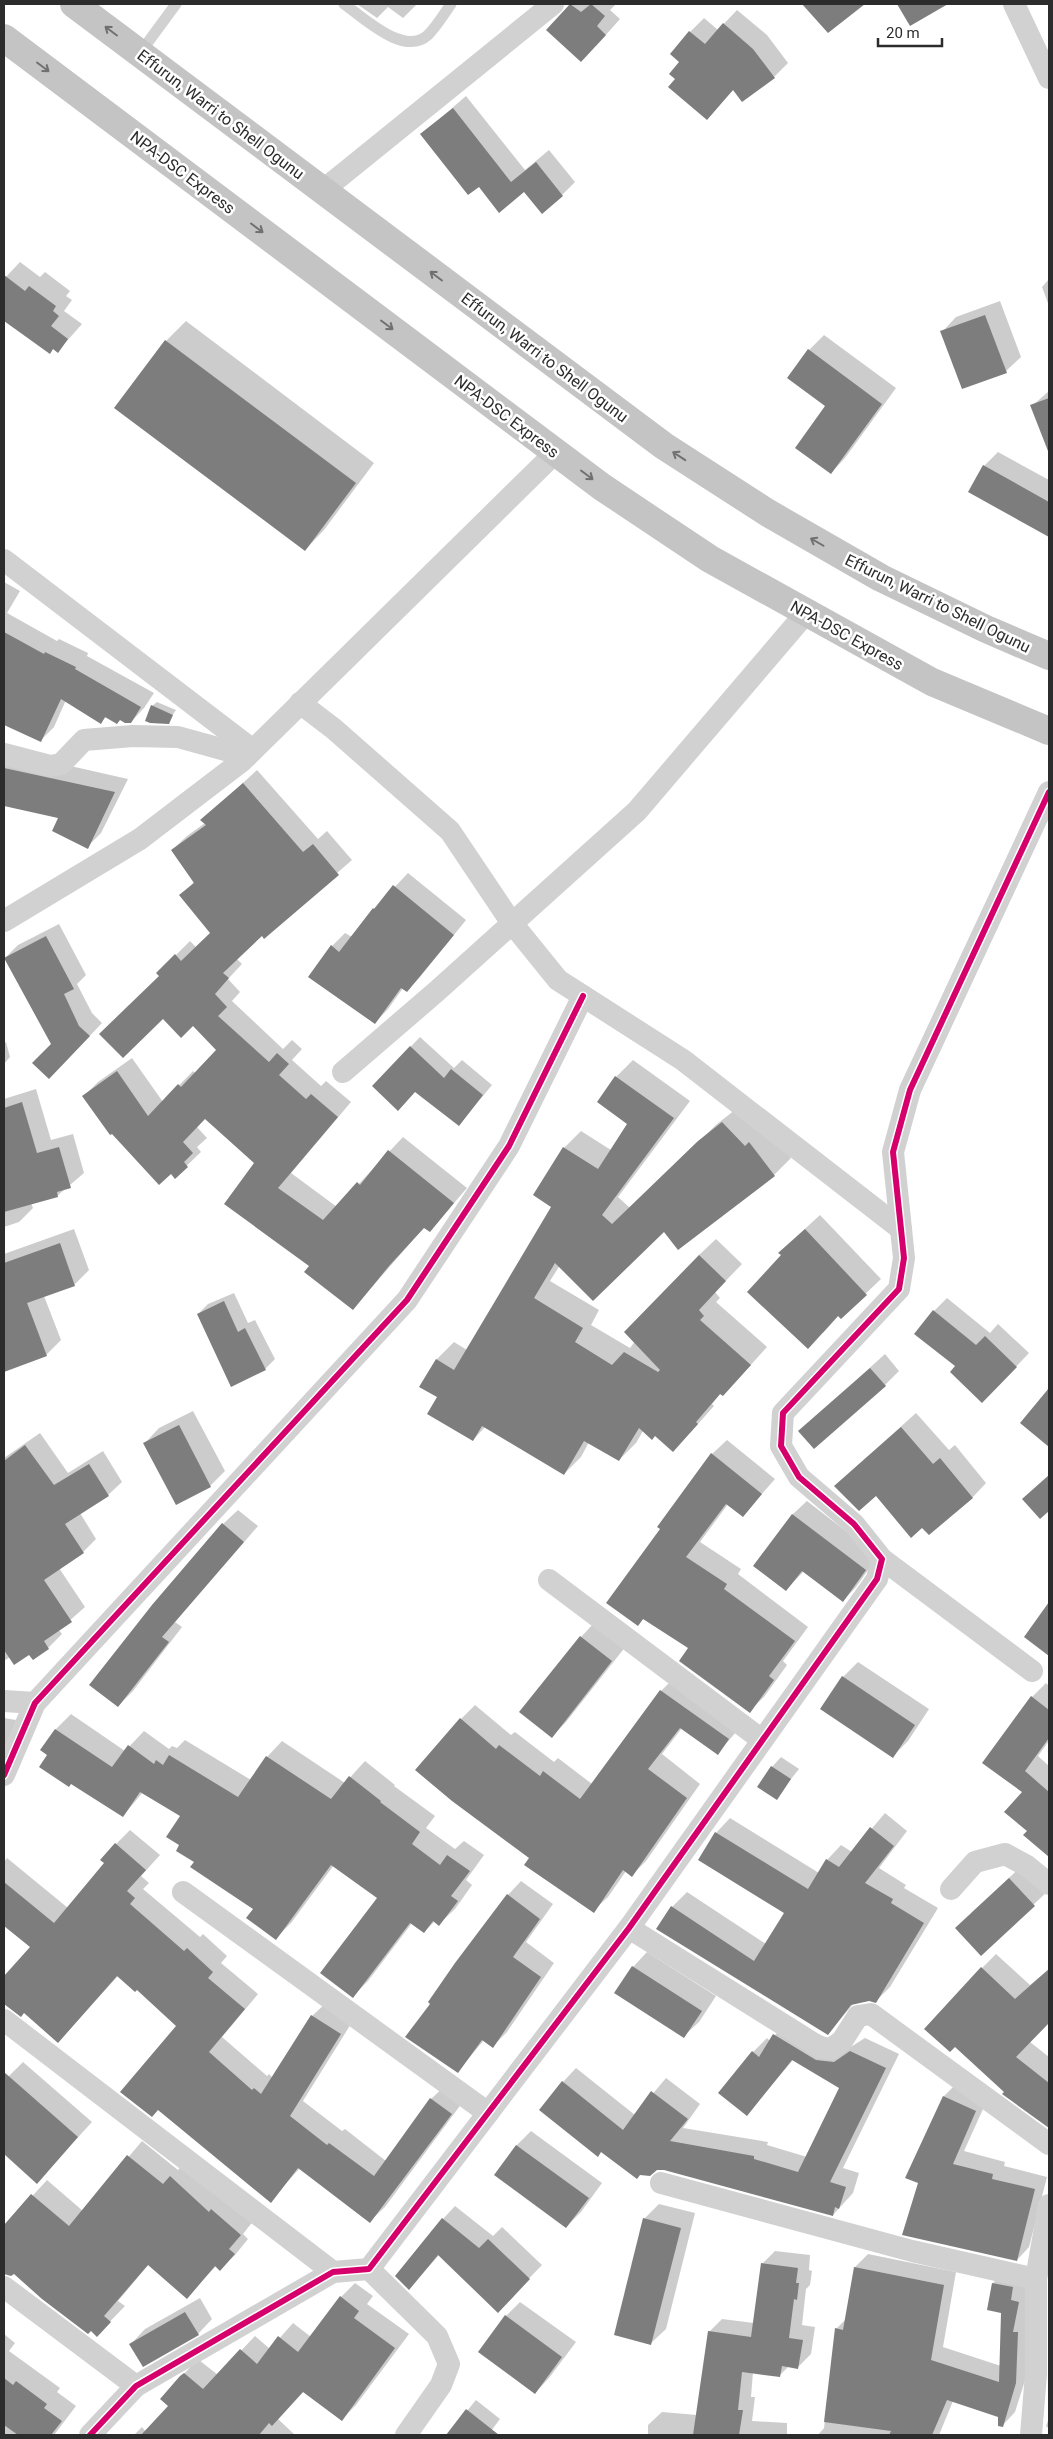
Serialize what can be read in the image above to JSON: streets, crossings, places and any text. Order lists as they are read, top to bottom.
{
  "streets": {
    "main road": ["Effurun, Warri to Shell Ogunu", "NPA-DSC Express"]
  },
  "one_way": ["Effurun, Warri to Shell Ogunu", "NPA-DSC Express"],
  "scale_bar": "20 m"
}
